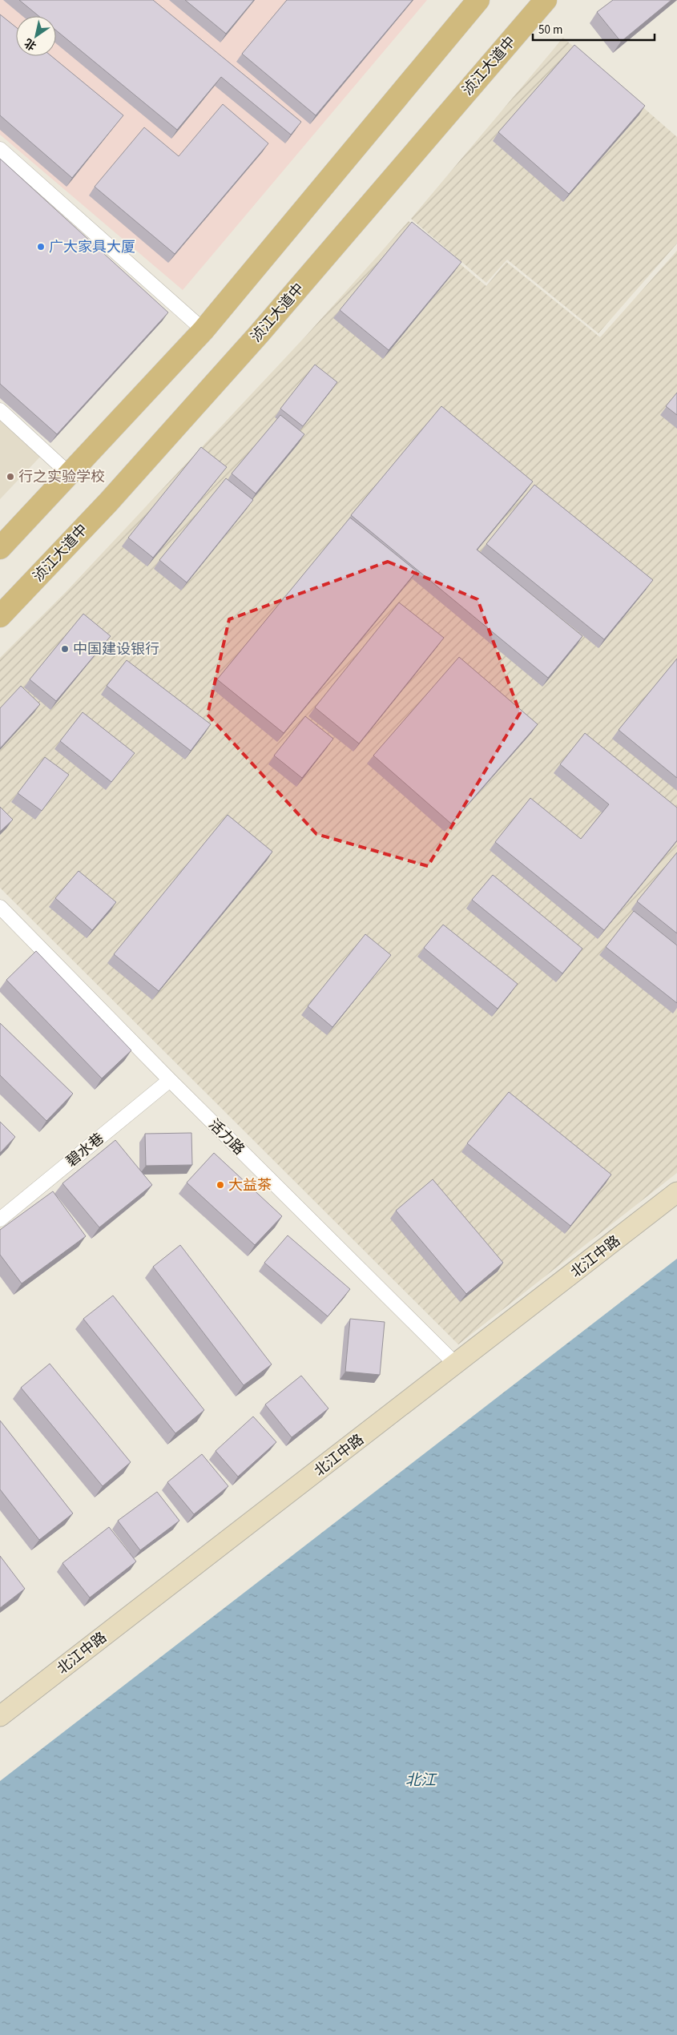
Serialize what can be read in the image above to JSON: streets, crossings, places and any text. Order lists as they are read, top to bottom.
{
  "streets": {
    "main road": ["浈江大道中"],
    "street": ["活力路", "碧水巷", "北江中路"]
  },
  "crossings": [
    ["活力路", "碧水巷"],
    ["活力路", "北江中路"]
  ],
  "water": ["北江"],
  "places": [
    "广大家具大厦",
    "行之实验学校",
    "中国建设银行",
    "大益茶"
  ],
  "scale_bar": "50 m",
  "north": "bottom left"
}
